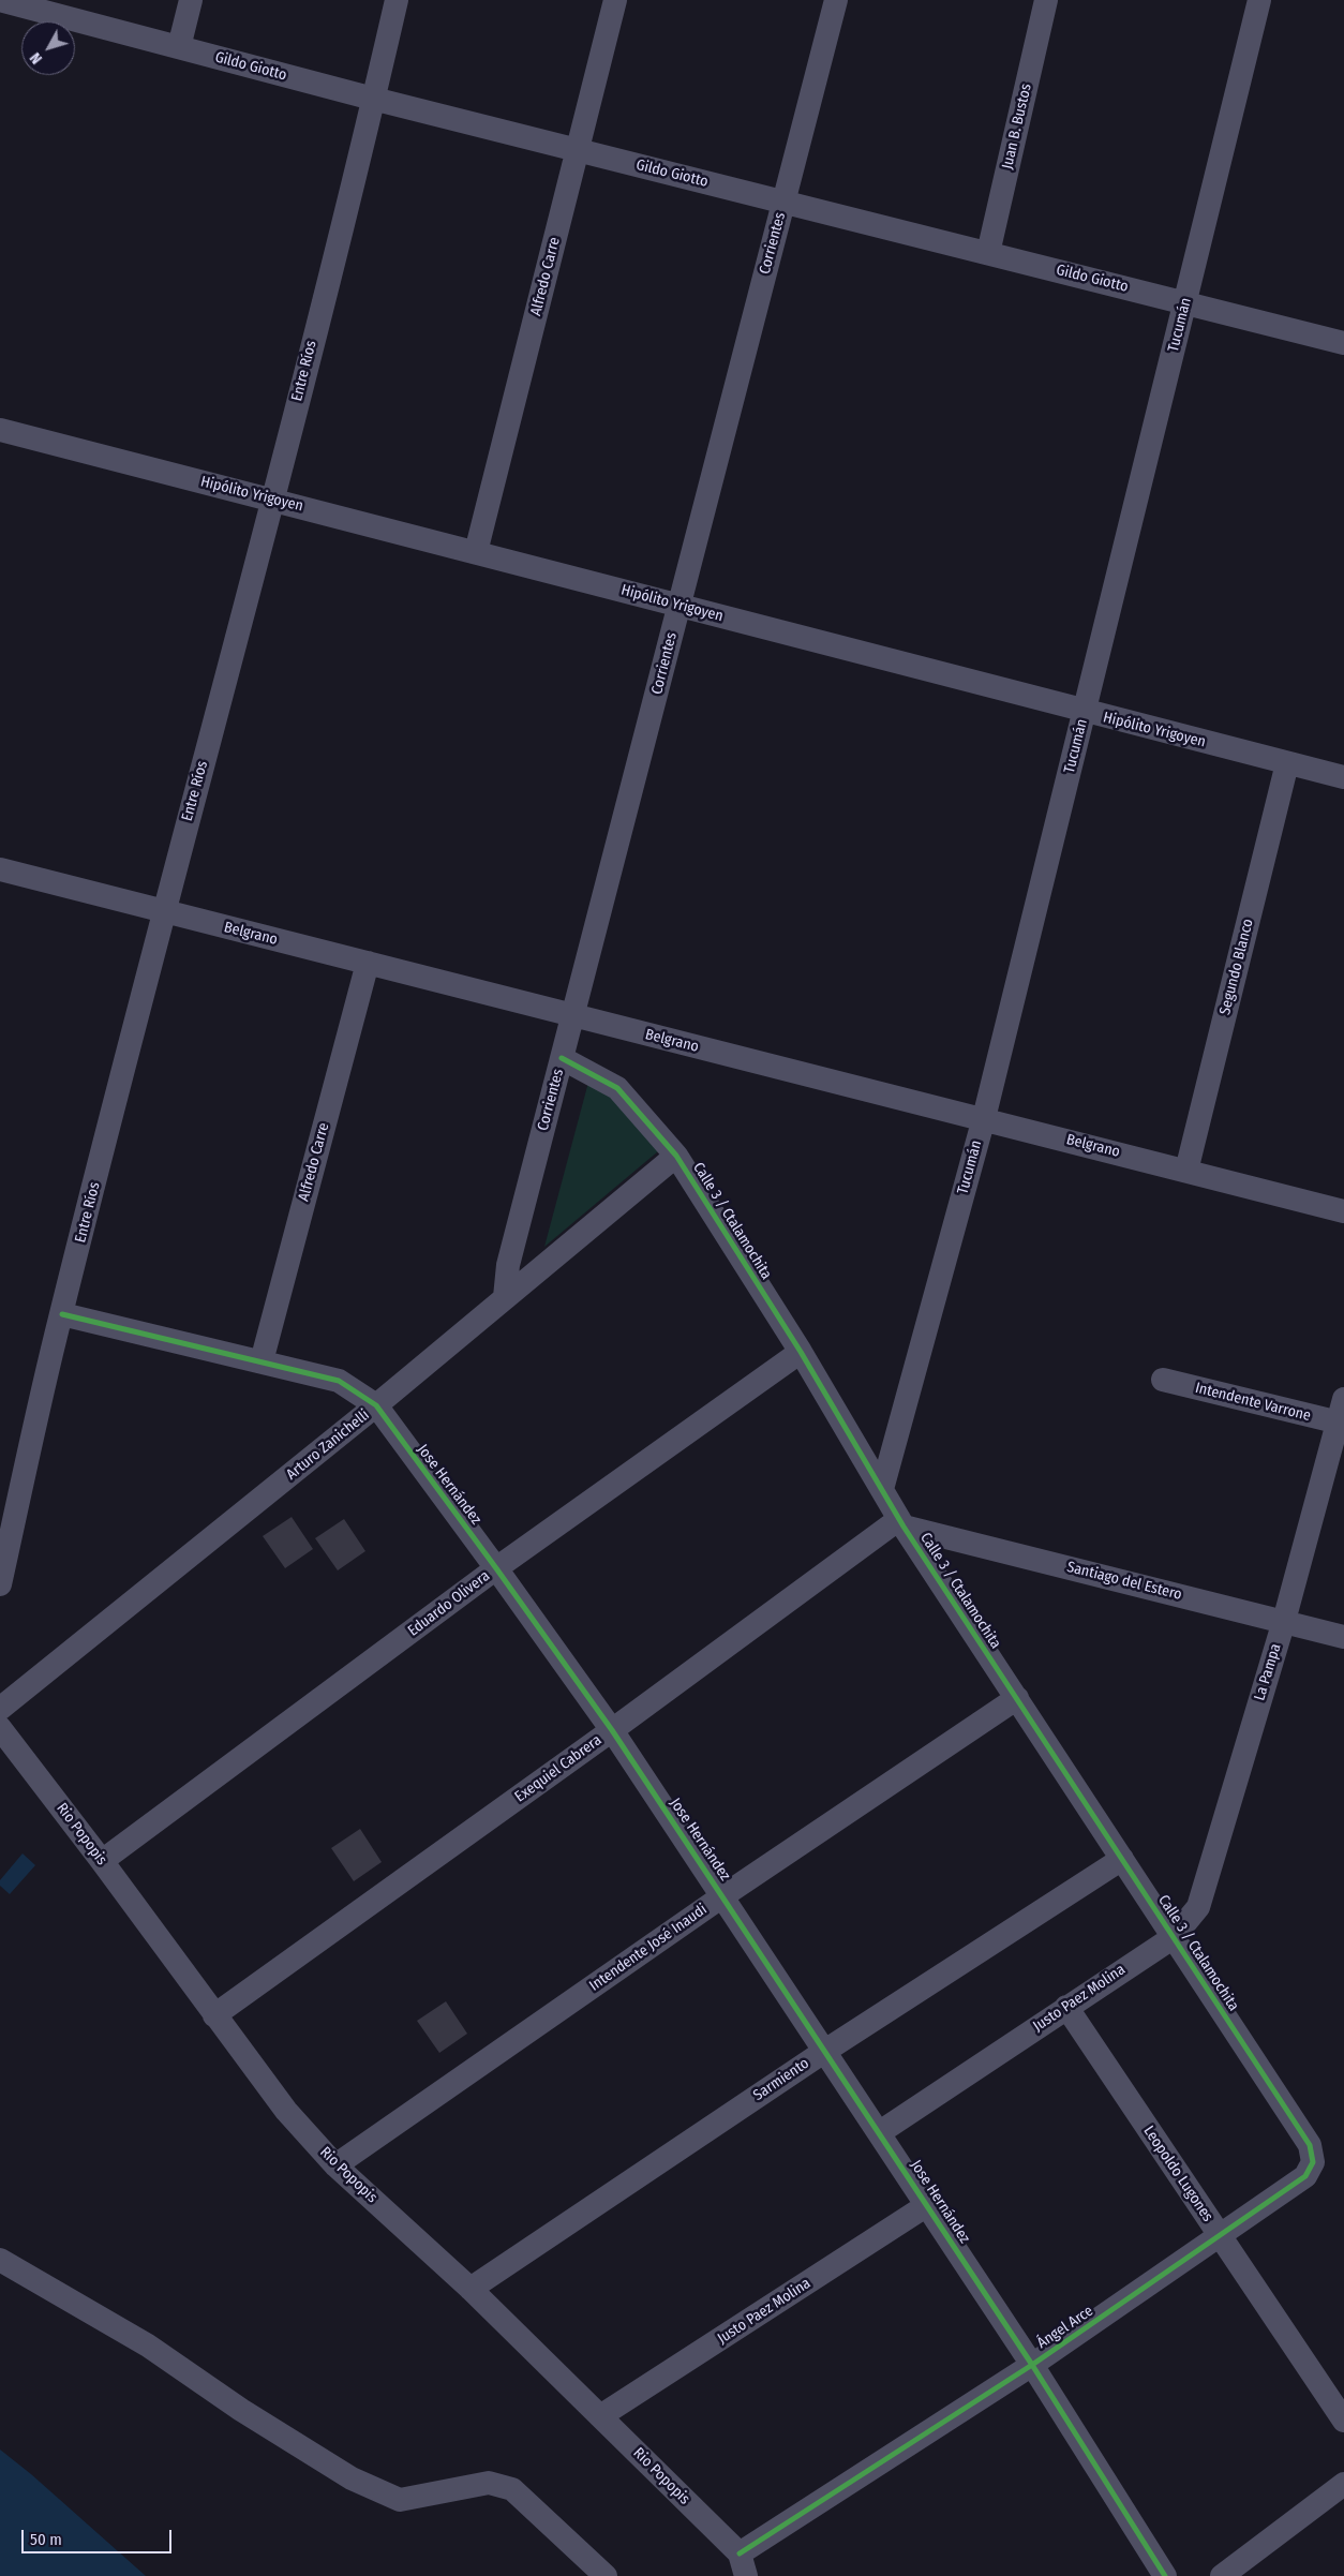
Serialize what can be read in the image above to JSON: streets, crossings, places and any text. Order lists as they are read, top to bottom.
{
  "streets": {
    "street": [
      "Gildo Giotto",
      "Juan B. Bustos",
      "Corrientes",
      "Alfredo Carre",
      "Tucumán",
      "Entre Ríos",
      "Hipólito Yrigoyen",
      "Belgrano",
      "Segundo Blanco",
      "Calle 3 / Ctalamochita",
      "Intendente Varrone",
      "Arturo Zanichelli",
      "Jose Hernández",
      "Santiago del Estero",
      "Eduardo Olivera",
      "La Pampa",
      "Exequiel Cabrera",
      "Rio Popopis",
      "Intendente José Inaudi",
      "Justo Paez Molina",
      "Sarmiento",
      "Leopoldo Lugones",
      "Ángel Arce"
    ]
  },
  "crossings": [
    ["Gildo Giotto", "Juan B. Bustos"],
    ["Gildo Giotto", "Corrientes"],
    ["Gildo Giotto", "Alfredo Carre"],
    ["Gildo Giotto", "Tucumán"],
    ["Gildo Giotto", "Entre Ríos"],
    ["Corrientes", "Hipólito Yrigoyen"],
    ["Corrientes", "Belgrano"],
    ["Corrientes", "Calle 3 / Ctalamochita"],
    ["Corrientes", "Arturo Zanichelli"],
    ["Alfredo Carre", "Hipólito Yrigoyen"],
    ["Alfredo Carre", "Belgrano"],
    ["Alfredo Carre", "Jose Hernández"],
    ["Tucumán", "Hipólito Yrigoyen"],
    ["Tucumán", "Belgrano"],
    ["Tucumán", "Calle 3 / Ctalamochita"],
    ["Entre Ríos", "Hipólito Yrigoyen"],
    ["Entre Ríos", "Belgrano"],
    ["Entre Ríos", "Jose Hernández"],
    ["Hipólito Yrigoyen", "Segundo Blanco"],
    ["Belgrano", "Segundo Blanco"],
    ["Calle 3 / Ctalamochita", "Arturo Zanichelli"],
    ["Calle 3 / Ctalamochita", "Santiago del Estero"],
    ["Calle 3 / Ctalamochita", "Eduardo Olivera"],
    ["Calle 3 / Ctalamochita", "La Pampa"],
    ["Calle 3 / Ctalamochita", "Exequiel Cabrera"],
    ["Calle 3 / Ctalamochita", "Intendente José Inaudi"],
    ["Calle 3 / Ctalamochita", "Justo Paez Molina"],
    ["Calle 3 / Ctalamochita", "Sarmiento"],
    ["Calle 3 / Ctalamochita", "Ángel Arce"],
    ["Intendente Varrone", "La Pampa"],
    ["Arturo Zanichelli", "Jose Hernández"],
    ["Jose Hernández", "Eduardo Olivera"],
    ["Jose Hernández", "Exequiel Cabrera"],
    ["Jose Hernández", "Intendente José Inaudi"],
    ["Jose Hernández", "Justo Paez Molina"],
    ["Jose Hernández", "Sarmiento"],
    ["Jose Hernández", "Ángel Arce"],
    ["Santiago del Estero", "La Pampa"],
    ["Santiago del Estero", "Exequiel Cabrera"],
    ["Eduardo Olivera", "Rio Popopis"],
    ["La Pampa", "Justo Paez Molina"],
    ["Exequiel Cabrera", "Rio Popopis"],
    ["Rio Popopis", "Intendente José Inaudi"],
    ["Rio Popopis", "Justo Paez Molina"],
    ["Rio Popopis", "Sarmiento"],
    ["Rio Popopis", "Ángel Arce"],
    ["Justo Paez Molina", "Leopoldo Lugones"],
    ["Leopoldo Lugones", "Ángel Arce"]
  ],
  "scale_bar": "50 m",
  "north": "bottom left"
}
